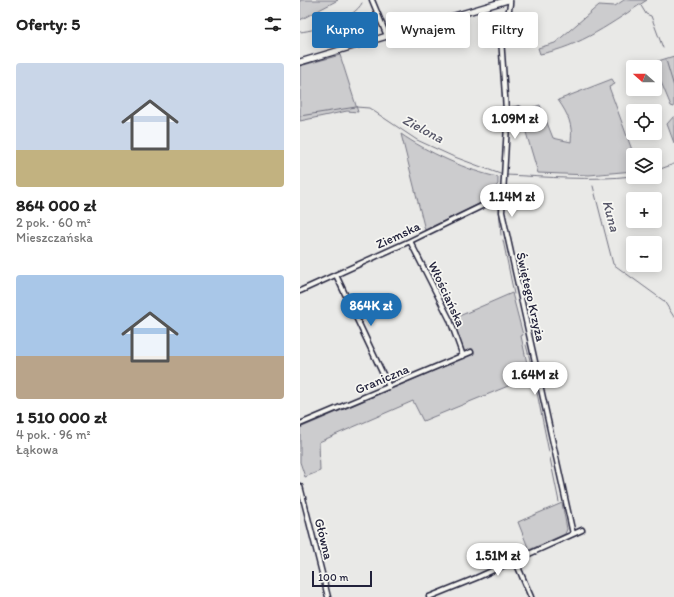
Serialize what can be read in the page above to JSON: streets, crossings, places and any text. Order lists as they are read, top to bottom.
{
  "streets": {
    "street": [
      "Ziemska",
      "Włościańska",
      "Świętego Krzyża",
      "Graniczna",
      "Główna"
    ]
  },
  "crossings": [
    ["Ziemska", "Włościańska"],
    ["Ziemska", "Świętego Krzyża"],
    ["Włościańska", "Graniczna"]
  ],
  "water": ["Zielona", "Kuna"],
  "scale_bar": "100 m",
  "north": "left",
  "page": {
    "heading": "Oferty: 5",
    "chip": ["Kupno", "Wynajem", "Filtry"],
    "list": [
      {
        "name": "864 000 zł",
        "note": "2 pok. · 60 m² · Mieszczańska"
      },
      {
        "name": "1 510 000 zł",
        "note": "4 pok. · 96 m² · Łąkowa"
      }
    ],
    "map_buttons": ["+", "−"],
    "price": [
      "1.09M zł",
      "1.14M zł",
      "864K zł",
      "1.64M zł",
      "1.51M zł"
    ],
    "scale": "100 m"
  }
}
